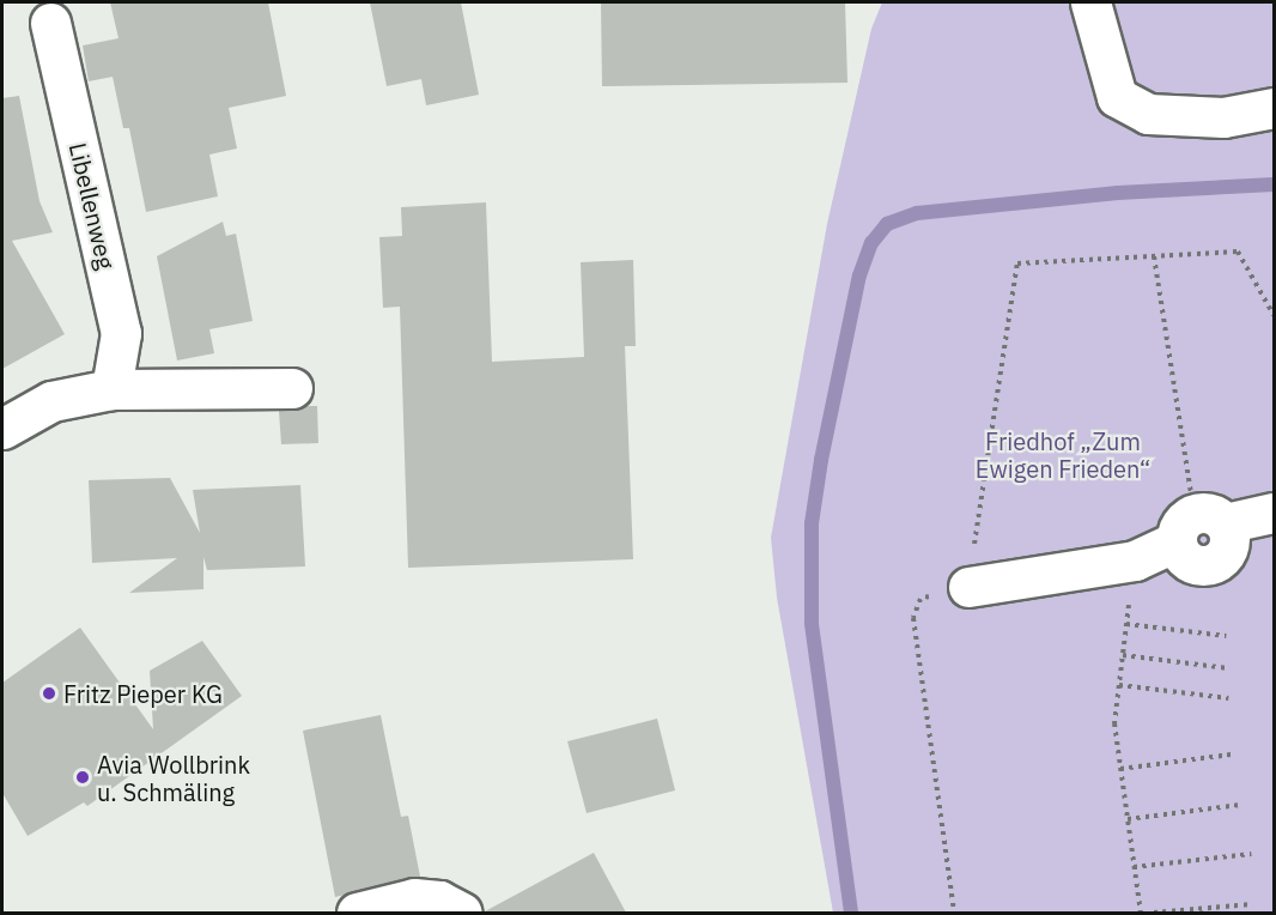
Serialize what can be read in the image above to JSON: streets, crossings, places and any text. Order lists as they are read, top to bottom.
{
  "streets": {
    "street": ["Libellenweg"]
  },
  "parks": ["Friedhof „Zum Ewigen Frieden“"],
  "places": ["Fritz Pieper KG", "Avia Wollbrink u. Schmäling"]
}
